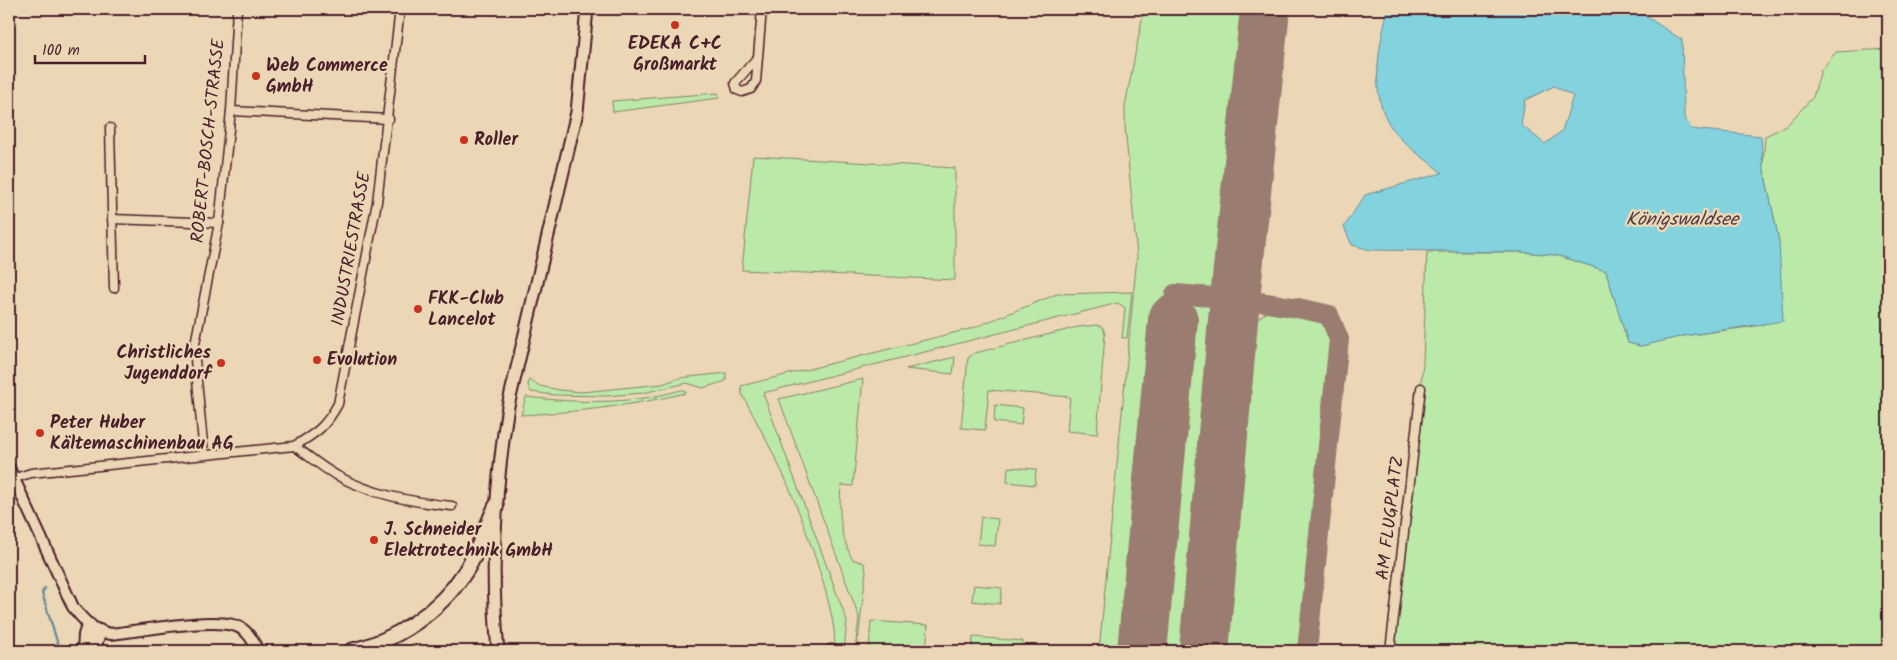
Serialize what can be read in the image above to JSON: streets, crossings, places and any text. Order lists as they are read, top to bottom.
{
  "streets": {
    "street": ["ROBERT-BOSCH-STRASSE", "INDUSTRIESTRASSE", "AM FLUGPLATZ"]
  },
  "water": ["Königswaldsee"],
  "places": [
    "EDEKA C+C Großmarkt",
    "Web Commerce GmbH",
    "Roller",
    "FKK-Club Lancelot",
    "Evolution",
    "Christliches Jugenddorf",
    "Peter Huber Kältemaschinenbau AG",
    "J. Schneider Elektrotechnik GmbH"
  ],
  "scale_bar": "100 m"
}
